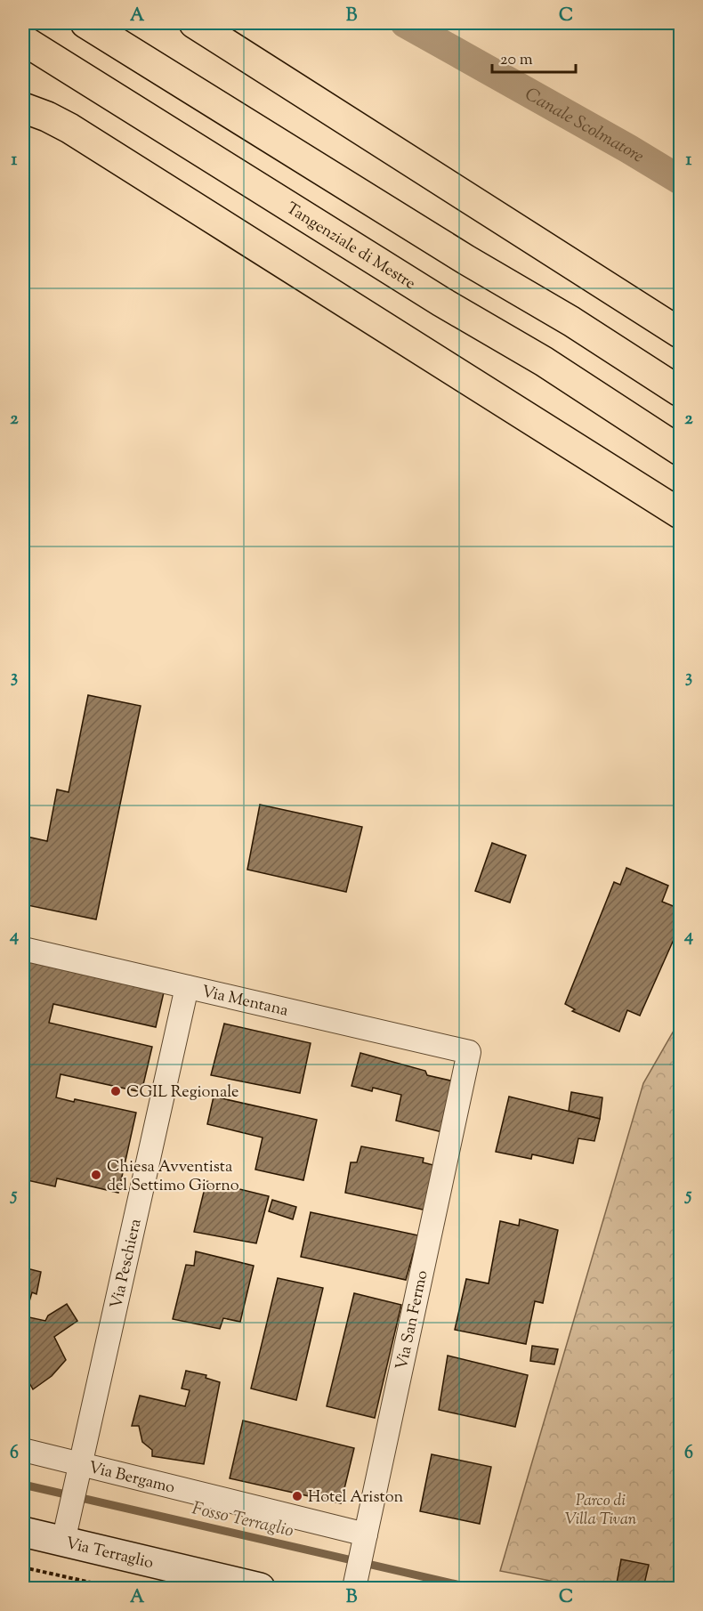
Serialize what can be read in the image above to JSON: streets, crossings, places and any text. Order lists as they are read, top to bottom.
{
  "streets": {
    "highway": ["Tangenziale di Mestre"],
    "main road": ["Via Terraglio"],
    "street": [
      "Via Mentana",
      "Via Peschiera",
      "Via San Fermo",
      "Via Bergamo"
    ]
  },
  "crossings": [
    ["Via Mentana", "Via Peschiera"],
    ["Via Mentana", "Via San Fermo"],
    ["Via Peschiera", "Via Bergamo"],
    ["Via Peschiera", "Via Terraglio"],
    ["Via San Fermo", "Via Bergamo"]
  ],
  "water": ["Canale Scolmatore", "Fosso Terraglio"],
  "parks": ["Parco di Villa Tivan"],
  "places": ["CGIL Regionale", "Chiesa Avventista del Settimo Giorno", "Hotel Ariston"],
  "scale_bar": "20 m",
  "grid": {
    "columns": ["A", "B", "C"],
    "rows": [
      "1",
      "2",
      "3",
      "4",
      "5",
      "6"
    ]
  }
}
